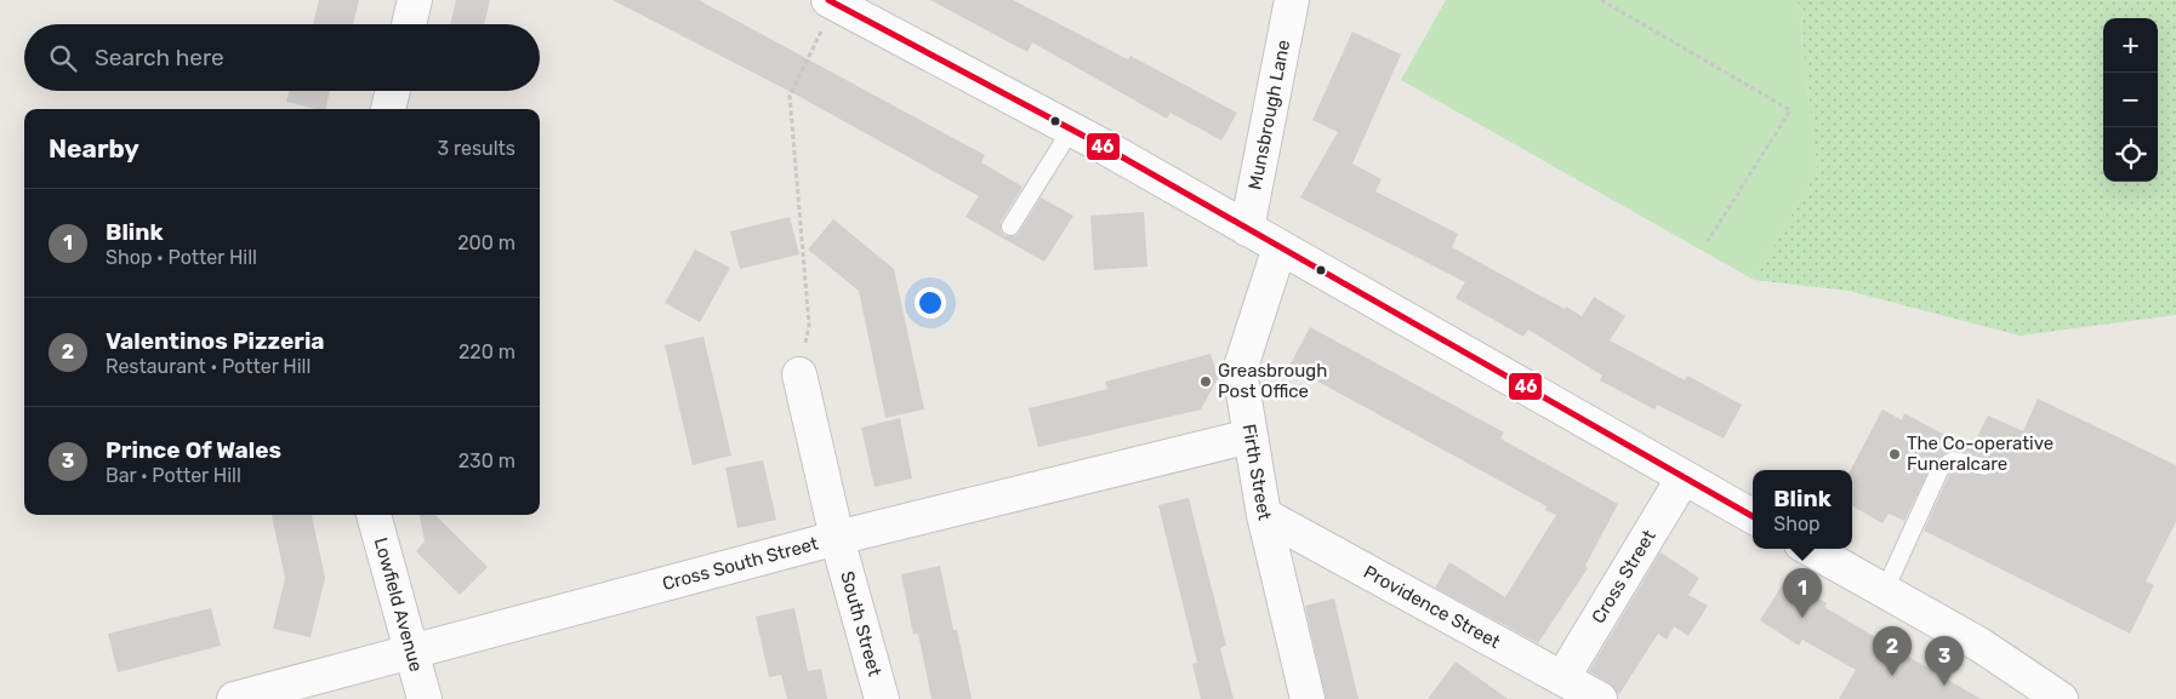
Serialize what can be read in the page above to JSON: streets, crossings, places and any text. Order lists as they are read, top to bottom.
{
  "streets": {
    "street": [
      "Munsbrough Lane",
      "Firth Street",
      "Cross South Street",
      "Cross Street",
      "Lowfield Avenue",
      "Providence Street",
      "South Street"
    ]
  },
  "crossings": [
    ["Firth Street", "Cross South Street"],
    ["Firth Street", "Providence Street"],
    ["Cross South Street", "Lowfield Avenue"],
    ["Cross South Street", "South Street"],
    ["Cross Street", "Providence Street"]
  ],
  "places": ["Greasbrough Post Office", "The Co-operative Funeralcare"],
  "lines": ["transit line 46"],
  "page": {
    "map_buttons": ["+", "−"],
    "search": "Search here",
    "heading": ["Nearby", "3 results"],
    "list": [
      {
        "mark": "1",
        "name": "Blink",
        "note": "Shop · Potter Hill",
        "value": "200 m"
      },
      {
        "mark": "2",
        "name": "Valentinos Pizzeria",
        "note": "Restaurant · Potter Hill",
        "value": "220 m"
      },
      {
        "mark": "3",
        "name": "Prince Of Wales",
        "note": "Bar · Potter Hill",
        "value": "230 m"
      }
    ],
    "popup": ["Blink", "Shop"],
    "pins": ["1", "2", "3"]
  }
}
